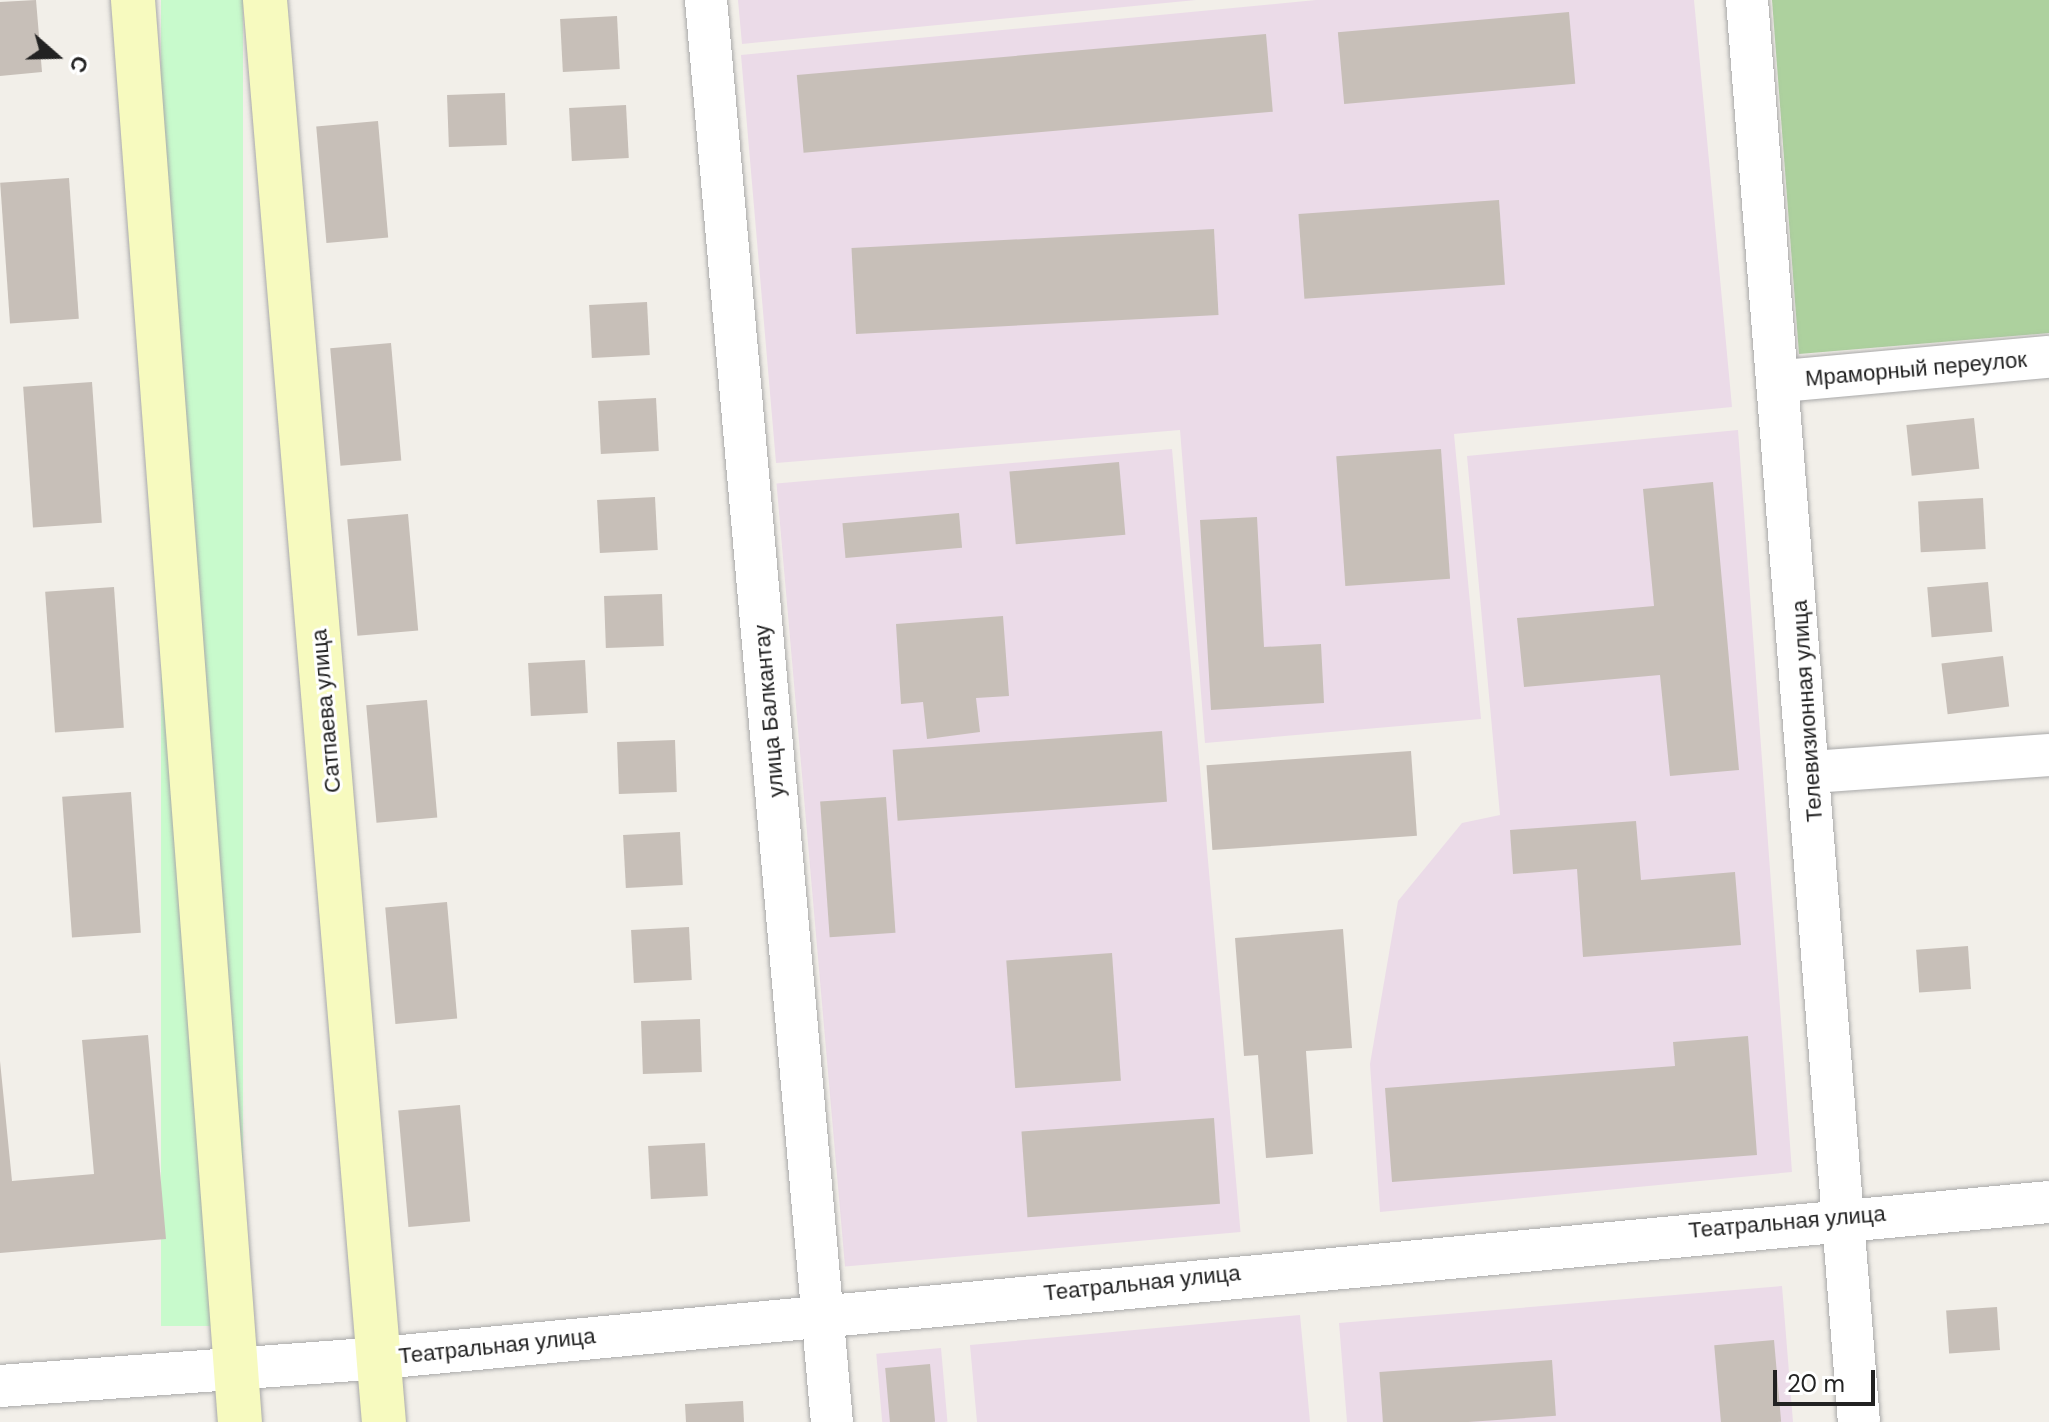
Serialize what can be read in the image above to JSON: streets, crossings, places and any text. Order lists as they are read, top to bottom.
{
  "streets": {
    "main road": ["Сатпаева улица"],
    "street": [
      "Мраморный переулок",
      "улица Балкантау",
      "Телевизионная улица",
      "Театральная улица"
    ]
  },
  "crossings": [
    ["Мраморный переулок", "Телевизионная улица"],
    ["Сатпаева улица", "Театральная улица"],
    ["улица Балкантау", "Театральная улица"],
    ["Телевизионная улица", "Театральная улица"]
  ],
  "scale_bar": "20 m",
  "north": "right"
}
